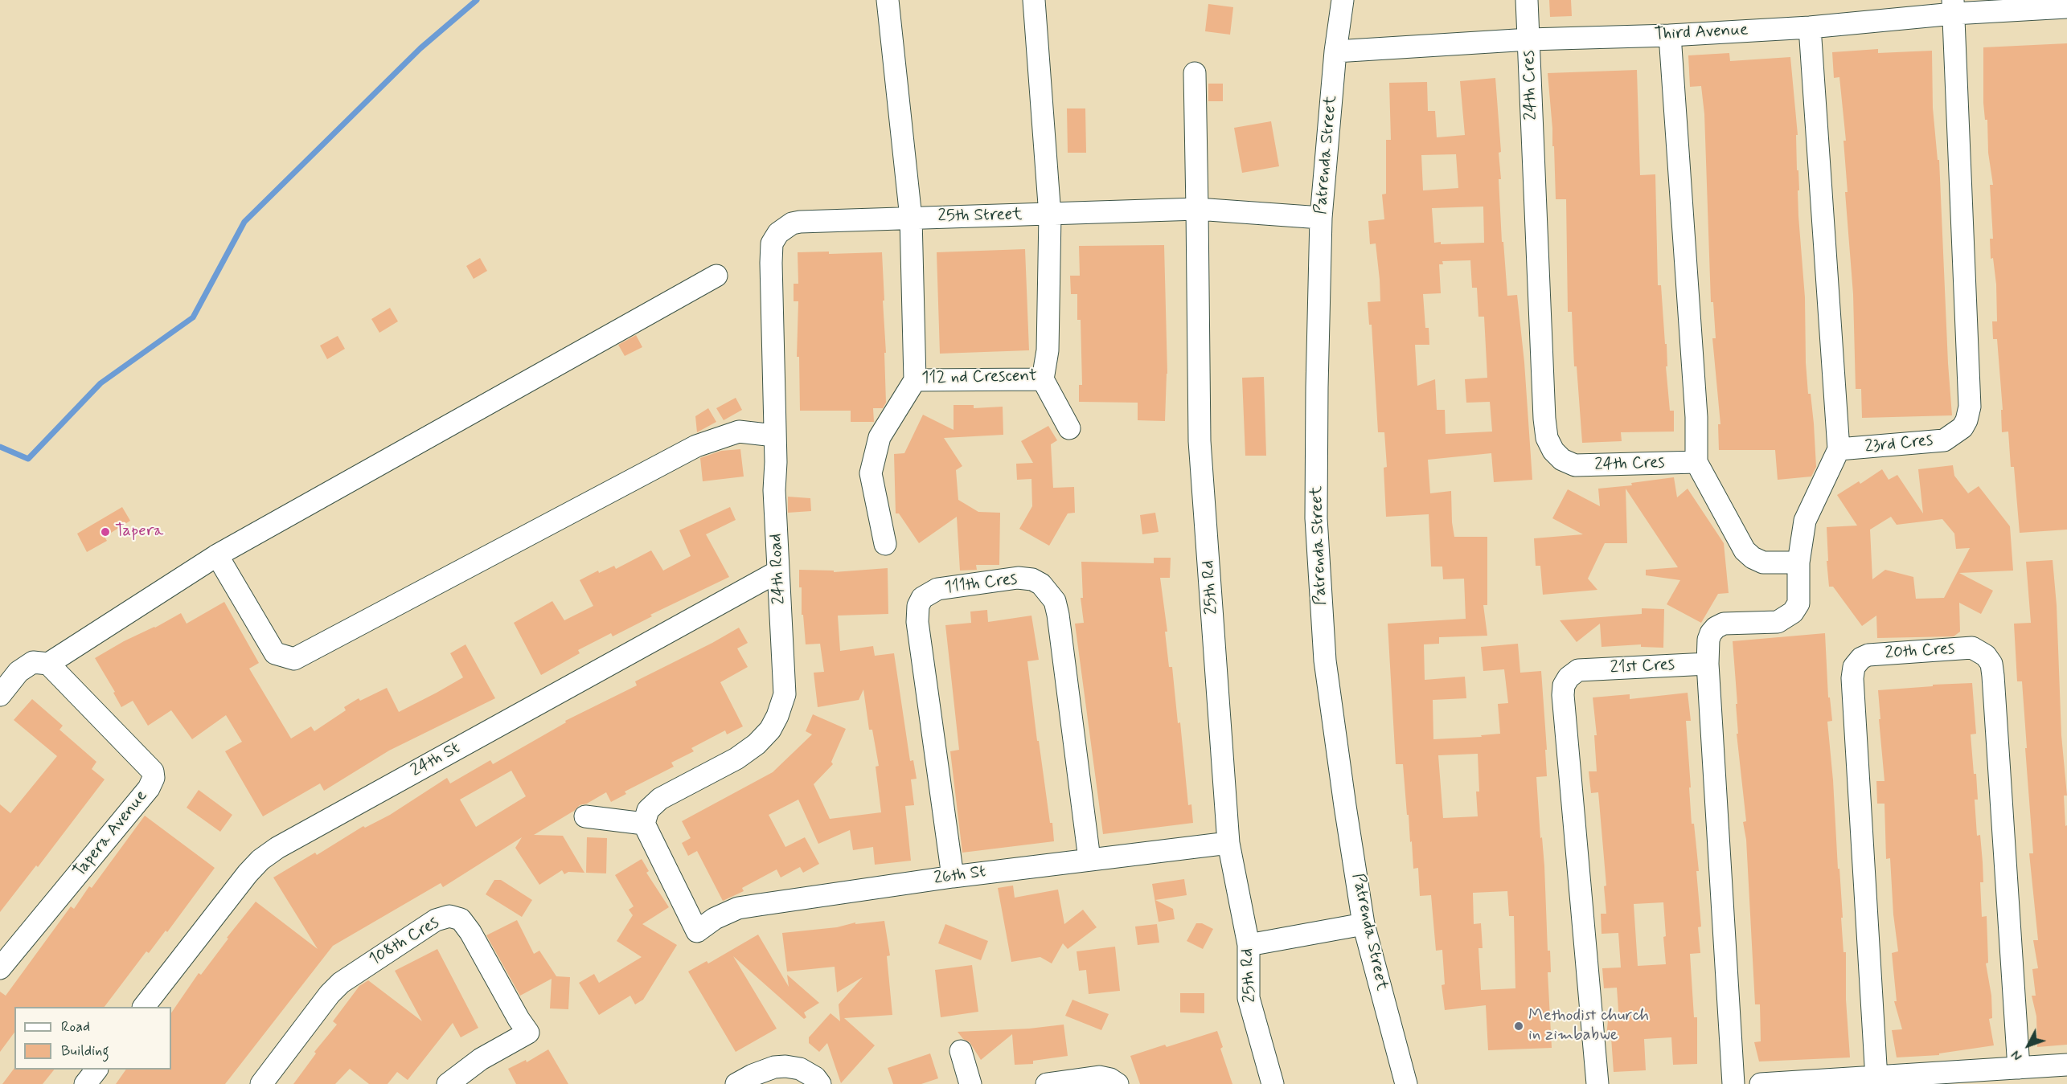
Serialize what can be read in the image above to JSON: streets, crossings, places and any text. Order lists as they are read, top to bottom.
{
  "streets": {
    "street": [
      "Third Avenue",
      "24th Cres",
      "Patrenda Street",
      "25th Street",
      "112 nd Crescent",
      "23rd Cres",
      "24th Road",
      "111th Cres",
      "25th Rd",
      "20th Cres",
      "21st Cres",
      "24th St",
      "Tapera Avenue",
      "26th St",
      "108th Cres"
    ]
  },
  "crossings": [
    ["Third Avenue", "24th Cres"],
    ["Third Avenue", "Patrenda Street"],
    ["Third Avenue", "23rd Cres"],
    ["25th Street", "112 nd Crescent"],
    ["25th Street", "24th Road"],
    ["25th Street", "25th Rd"],
    ["24th Road", "24th St"],
    ["24th Road", "26th St"],
    ["111th Cres", "26th St"],
    ["25th Rd", "26th St"]
  ],
  "places": ["Tapera", "Methodist church in zimbabwe"],
  "legend": ["Road", "Building"],
  "north": "bottom left"
}
